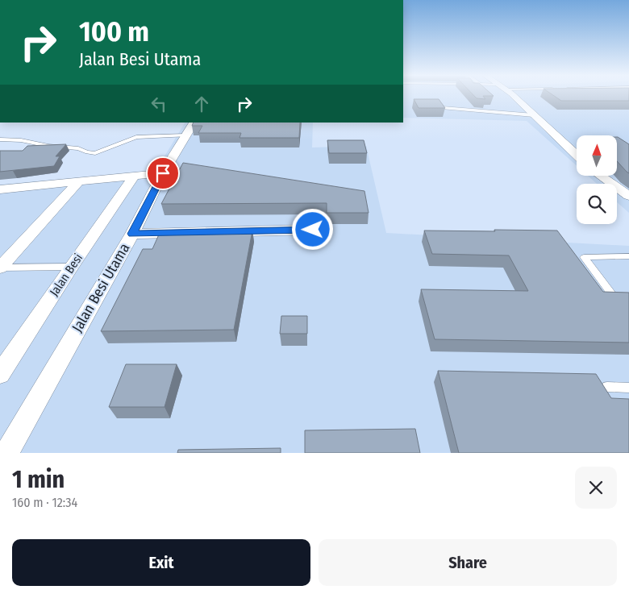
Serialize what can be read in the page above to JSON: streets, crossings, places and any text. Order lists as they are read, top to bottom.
{
  "streets": {
    "street": ["Jalan Besi", "Jalan Besi Utama"]
  },
  "north": "top",
  "page": {
    "turn": ["100 m", "Jalan Besi Utama"],
    "heading": ["1 min", "160 m · 12:34"],
    "buttons": ["Exit", "Share"]
  }
}
